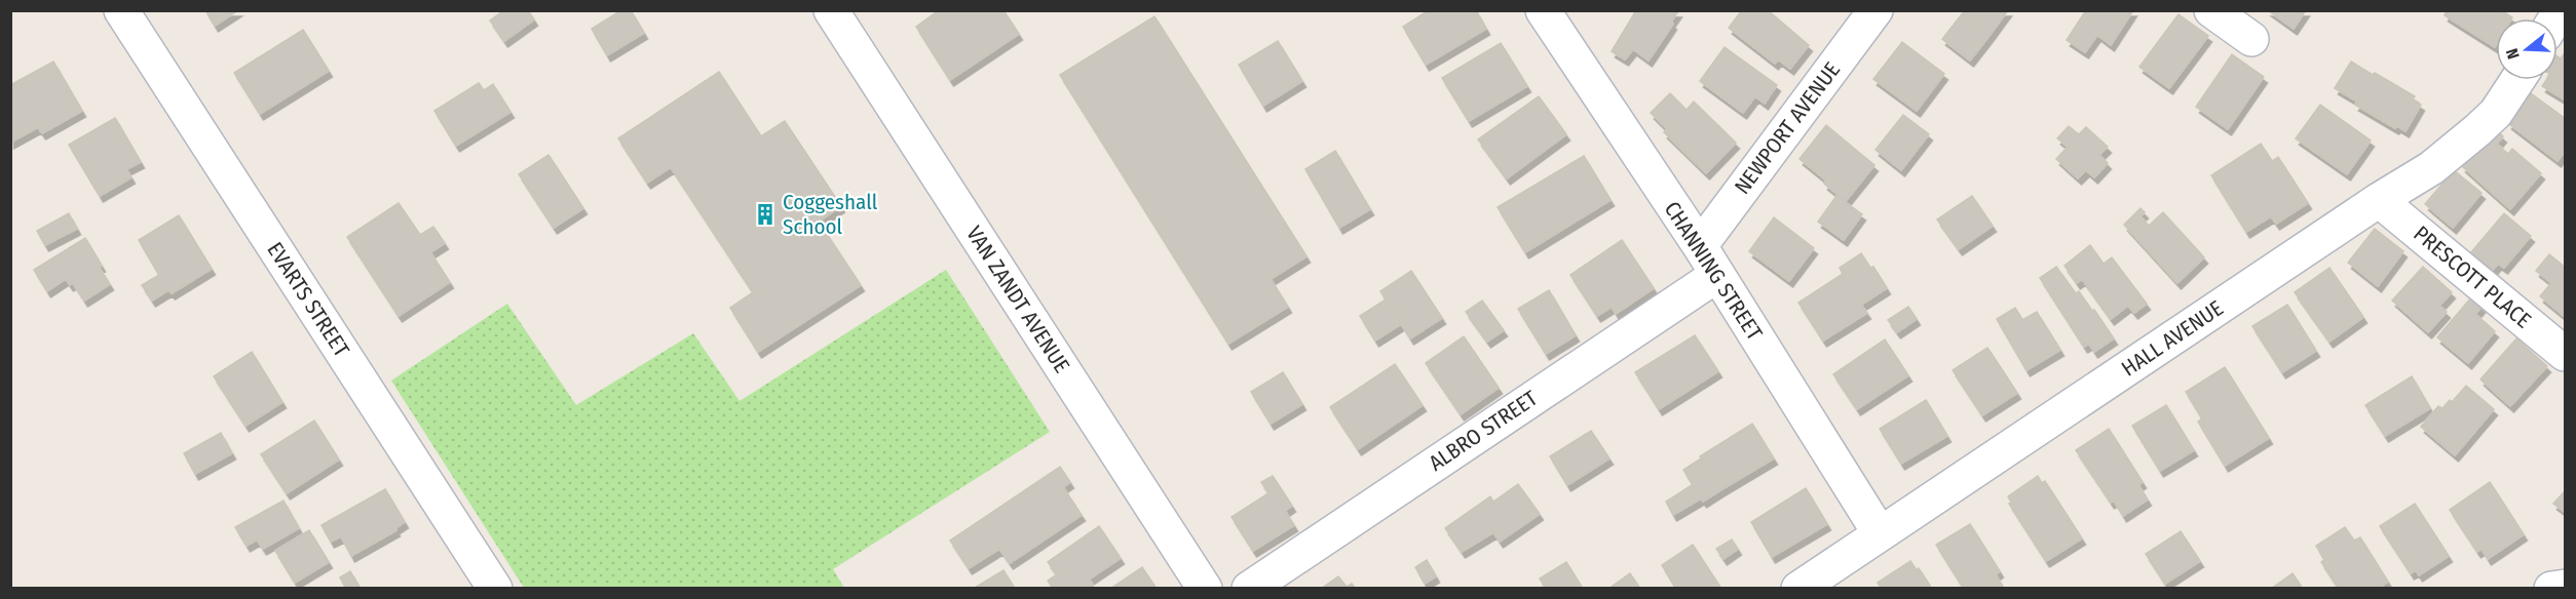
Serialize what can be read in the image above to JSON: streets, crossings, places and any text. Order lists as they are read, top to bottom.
{
  "streets": {
    "street": [
      "NEWPORT AVENUE",
      "CHANNING STREET",
      "PRESCOTT PLACE",
      "EVARTS STREET",
      "VAN ZANDT AVENUE",
      "HALL AVENUE",
      "ALBRO STREET"
    ]
  },
  "crossings": [
    ["NEWPORT AVENUE", "CHANNING STREET"],
    ["CHANNING STREET", "HALL AVENUE"],
    ["CHANNING STREET", "ALBRO STREET"],
    ["PRESCOTT PLACE", "HALL AVENUE"]
  ],
  "places": {
    "building": ["Coggeshall School"]
  },
  "north": "left"
}
